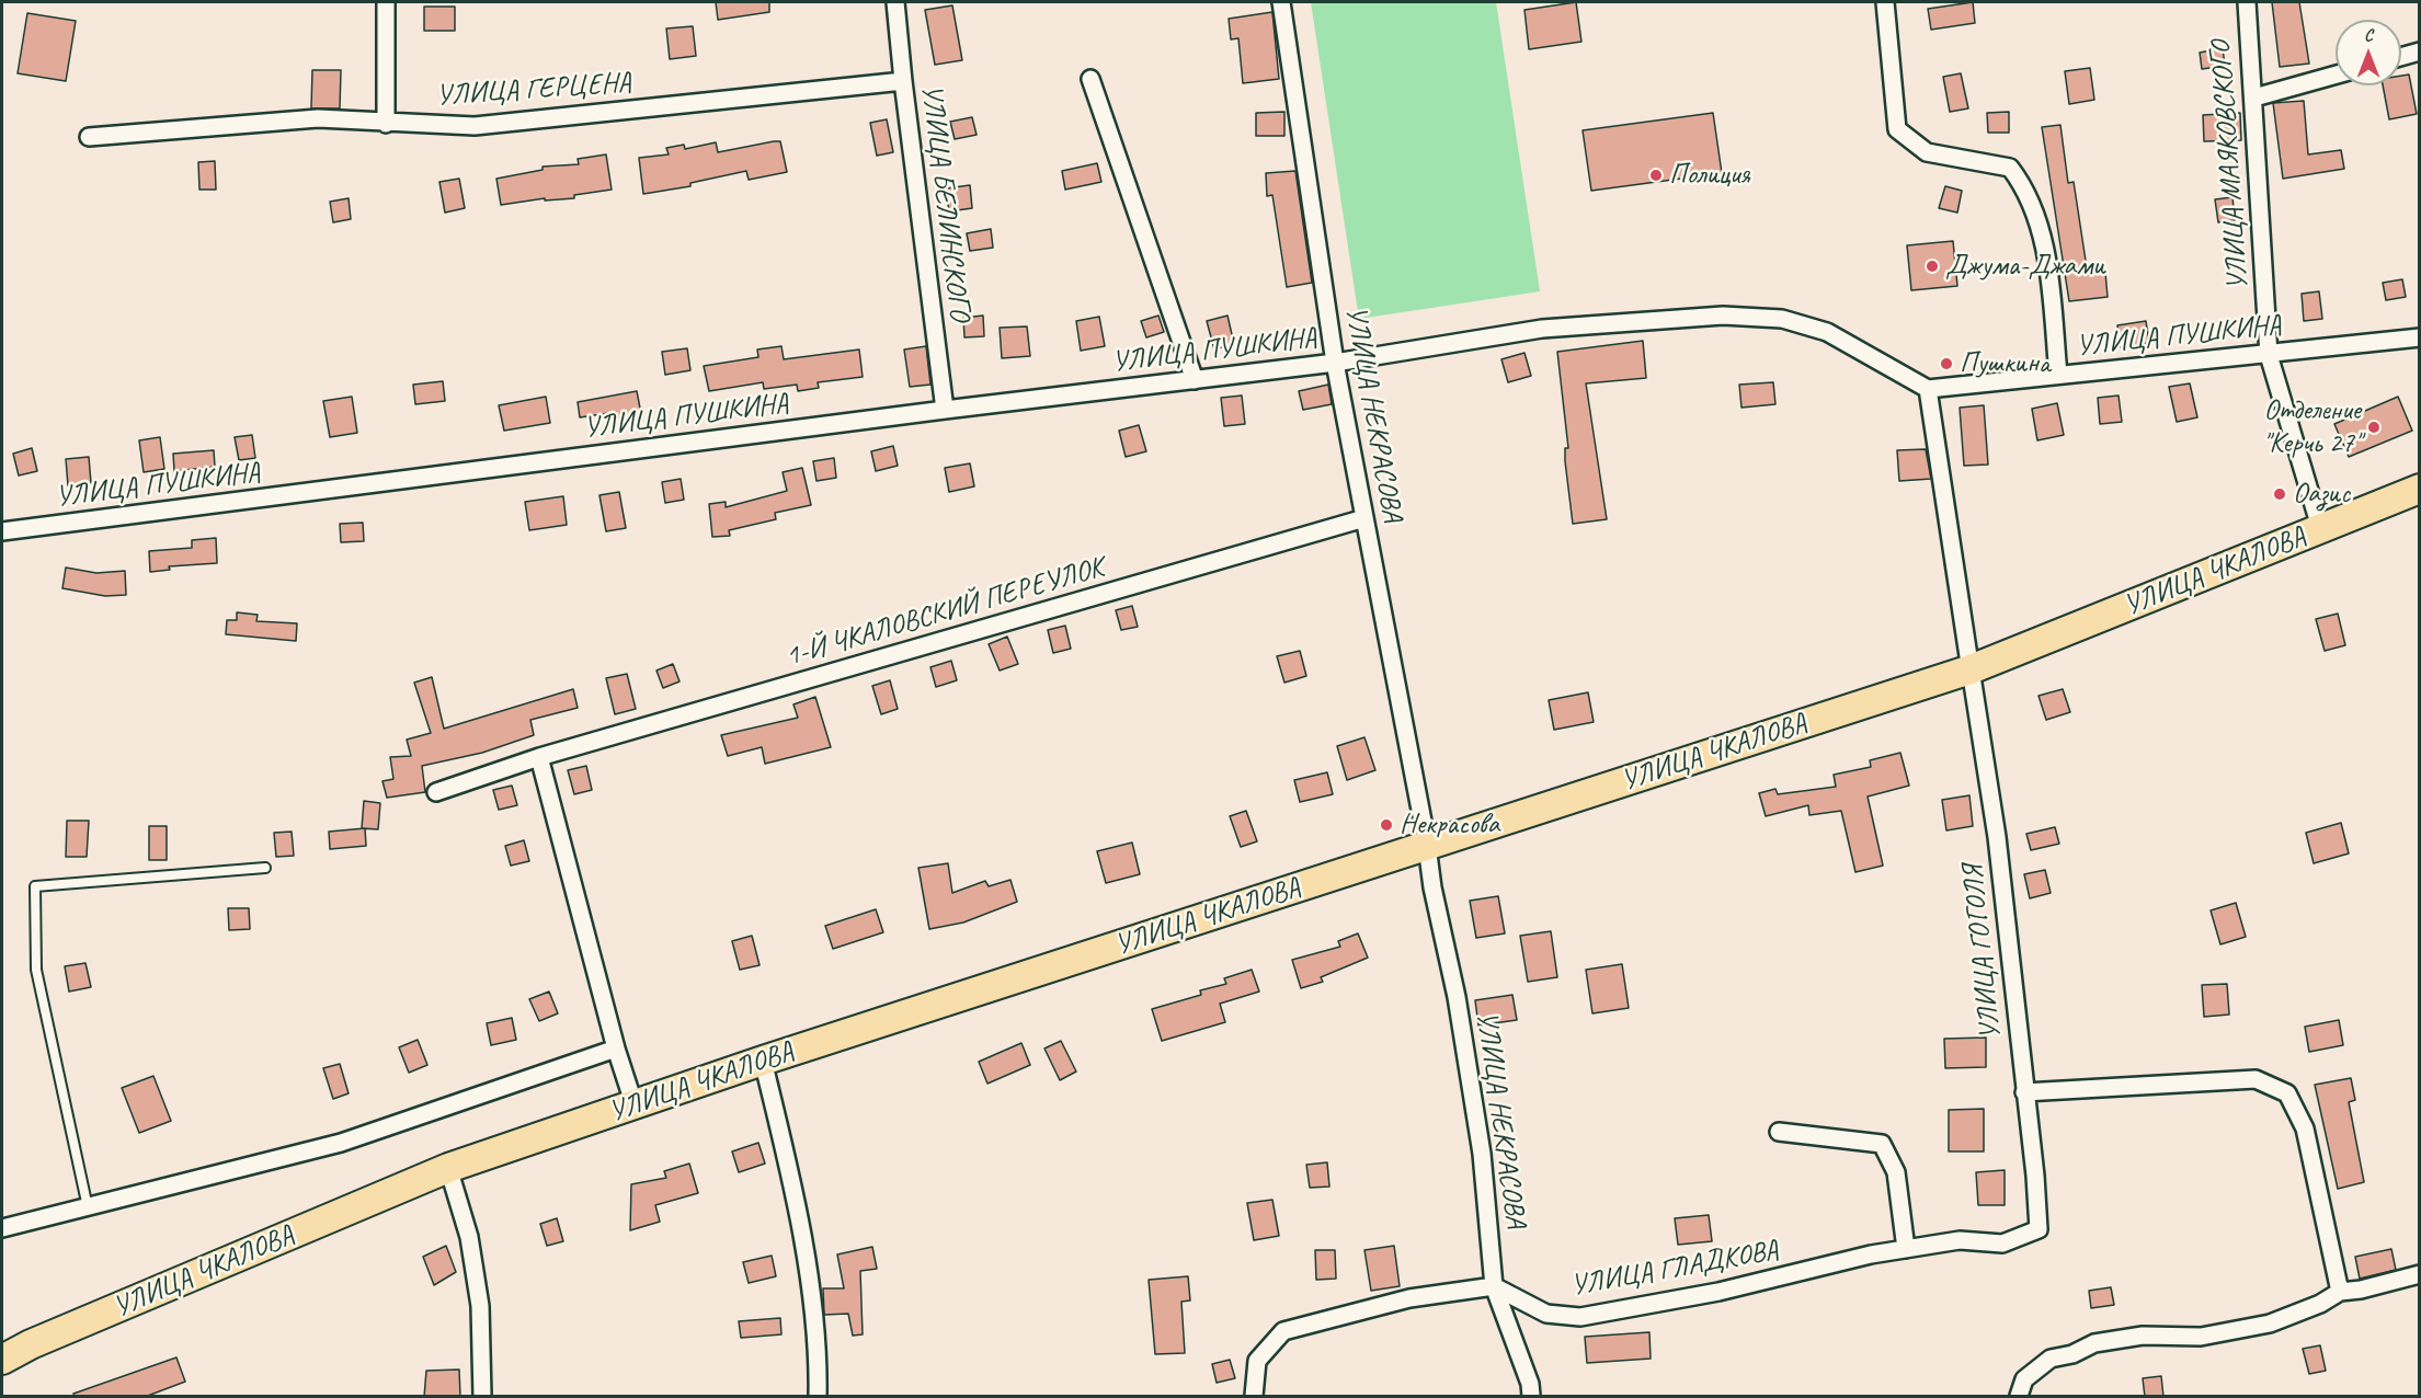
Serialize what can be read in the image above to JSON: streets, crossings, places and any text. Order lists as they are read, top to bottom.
{
  "streets": {
    "main road": ["УЛИЦА ЧКАЛОВА"],
    "street": [
      "УЛИЦА ГЕРЦЕНА",
      "УЛИЦА МАЯКОВСКОГО",
      "УЛИЦА БЕЛИНСКОГО",
      "УЛИЦА ПУШКИНА",
      "УЛИЦА НЕКРАСОВА",
      "1-Й ЧКАЛОВСКИЙ ПЕРЕУЛОК",
      "УЛИЦА ГОГОЛЯ",
      "УЛИЦА ГЛАДКОВА"
    ]
  },
  "crossings": [
    ["УЛИЦА ГЕРЦЕНА", "УЛИЦА БЕЛИНСКОГО"],
    ["УЛИЦА МАЯКОВСКОГО", "УЛИЦА ПУШКИНА"],
    ["УЛИЦА МАЯКОВСКОГО", "УЛИЦА ЧКАЛОВА"],
    ["УЛИЦА БЕЛИНСКОГО", "УЛИЦА ПУШКИНА"],
    ["УЛИЦА ПУШКИНА", "УЛИЦА НЕКРАСОВА"],
    ["УЛИЦА ПУШКИНА", "УЛИЦА ГОГОЛЯ"],
    ["УЛИЦА НЕКРАСОВА", "УЛИЦА ЧКАЛОВА"],
    ["УЛИЦА НЕКРАСОВА", "1-Й ЧКАЛОВСКИЙ ПЕРЕУЛОК"],
    ["УЛИЦА НЕКРАСОВА", "УЛИЦА ГЛАДКОВА"],
    ["УЛИЦА ЧКАЛОВА", "УЛИЦА ГОГОЛЯ"],
    ["УЛИЦА ГОГОЛЯ", "УЛИЦА ГЛАДКОВА"]
  ],
  "places": [
    "Полиция",
    "Джума-Джами",
    "Пушкина",
    "Отделение \"Керчь 27\"",
    "Оазис",
    "Некрасова"
  ],
  "north": "top"
}
